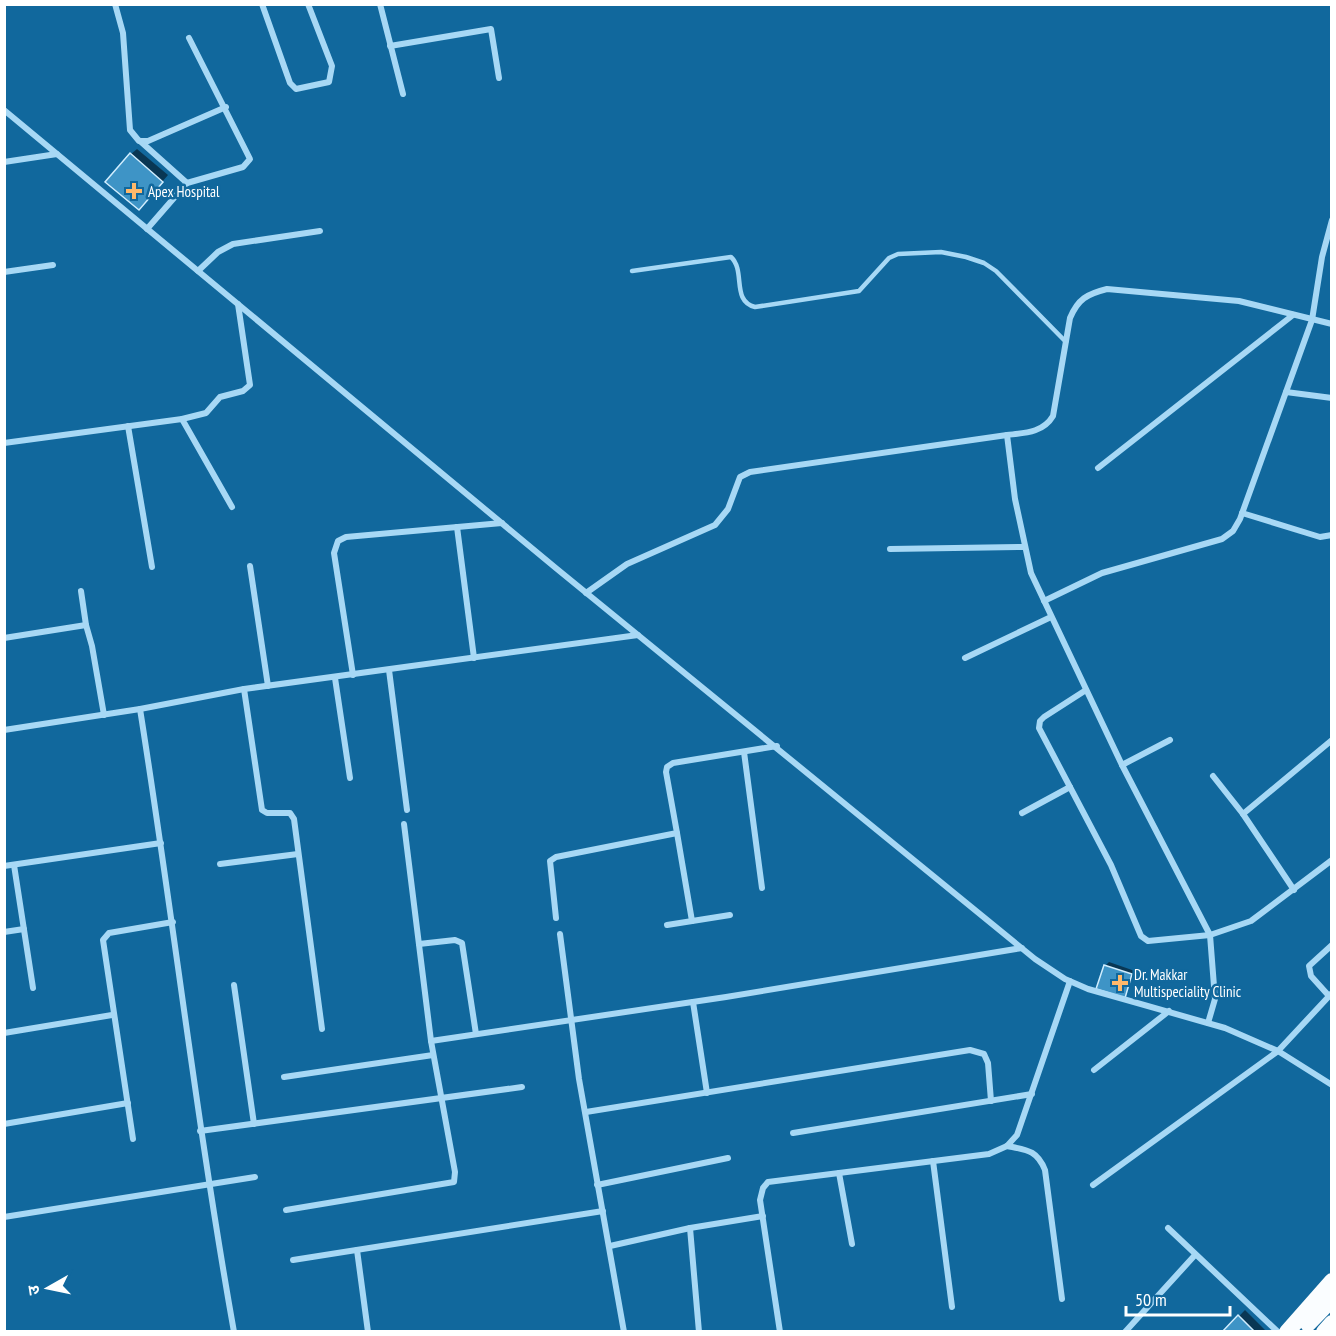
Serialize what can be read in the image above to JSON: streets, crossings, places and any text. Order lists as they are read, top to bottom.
{
  "places": {
    "health": ["Apex Hospital", "Dr. Makkar Multispeciality Clinic"]
  },
  "scale_bar": "50 m",
  "north": "left"
}
